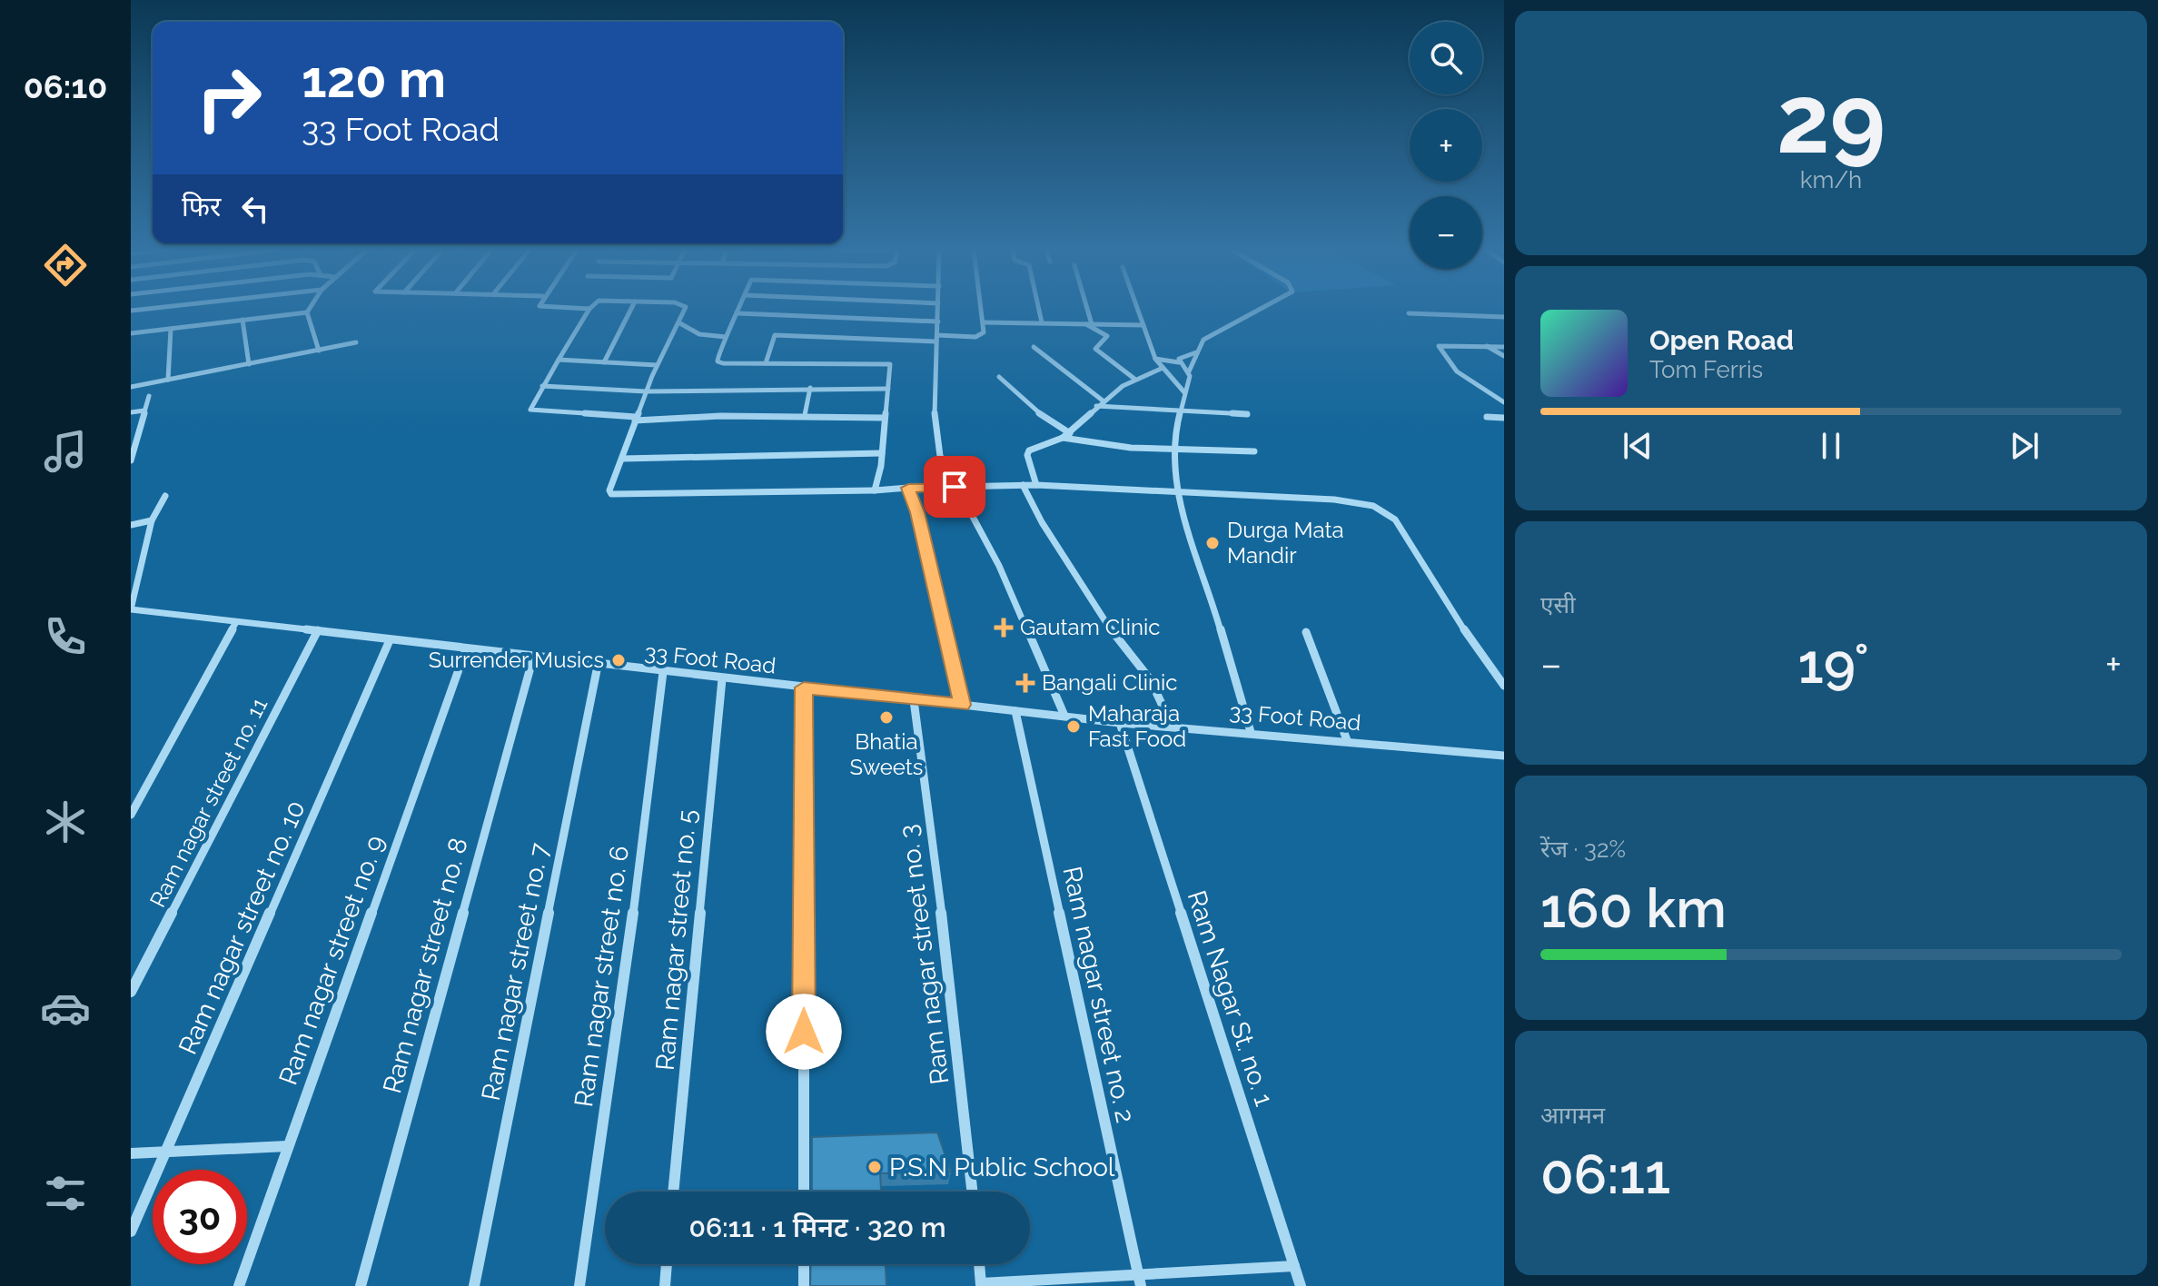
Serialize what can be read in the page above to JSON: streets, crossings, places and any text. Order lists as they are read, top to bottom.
{
  "streets": {
    "street": [
      "33 Foot Road",
      "Ram nagar street no. 11",
      "Ram nagar street no. 10",
      "Ram nagar street no. 5",
      "Ram nagar street no. 3",
      "Ram nagar street no. 9",
      "Ram nagar street no. 8",
      "Ram nagar street no. 7",
      "Ram nagar street no. 6",
      "Ram nagar street no. 2",
      "Ram Nagar St. no. 1"
    ]
  },
  "crossings": [
    ["33 Foot Road", "Ram nagar street no. 11"],
    ["33 Foot Road", "Ram nagar street no. 10"],
    ["33 Foot Road", "Ram nagar street no. 5"],
    ["33 Foot Road", "Ram nagar street no. 3"],
    ["33 Foot Road", "Ram nagar street no. 9"],
    ["33 Foot Road", "Ram nagar street no. 8"],
    ["33 Foot Road", "Ram nagar street no. 7"],
    ["33 Foot Road", "Ram nagar street no. 6"],
    ["33 Foot Road", "Ram nagar street no. 2"],
    ["33 Foot Road", "Ram Nagar St. no. 1"]
  ],
  "places": {
    "other": [
      "Durga Mata Mandir",
      "Surrender Musics",
      "Bhatia Sweets",
      "Maharaja Fast Food",
      "P.S.N Public School"
    ],
    "health": ["Gautam Clinic", "Bangali Clinic"]
  },
  "page": {
    "tabs": "06:10",
    "tile": [
      ["29", "km/h"],
      "एसी",
      ["रेंज · 32%", "160 km"],
      ["आगमन", "06:11"]
    ],
    "map_buttons": ["+", "−"],
    "turn": ["120 m", "33 Foot Road"],
    "then": "फिर",
    "song": ["Open Road", "Tom Ferris"],
    "heat": ["−", "19°", "+"],
    "limit": "30",
    "trip": "06:11 · 1 मिनट · 320 m"
  }
}
